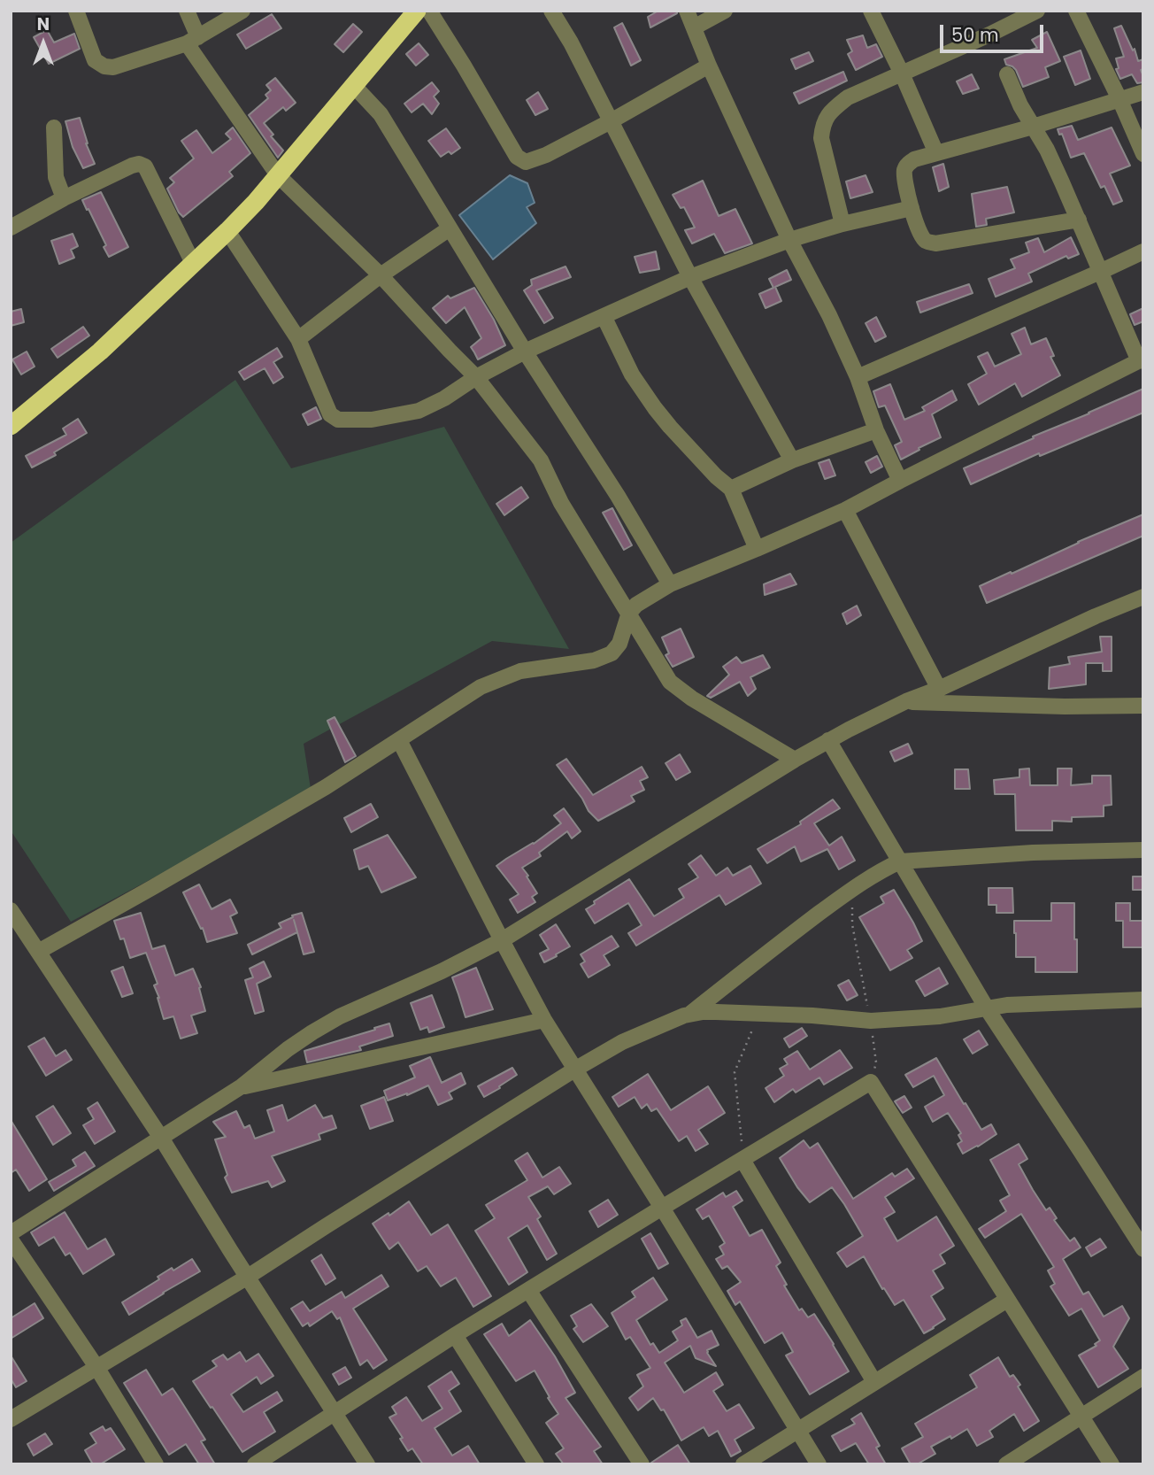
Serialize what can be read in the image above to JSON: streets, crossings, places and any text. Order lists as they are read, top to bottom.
{
  "scale_bar": "50 m",
  "north": "top"
}
